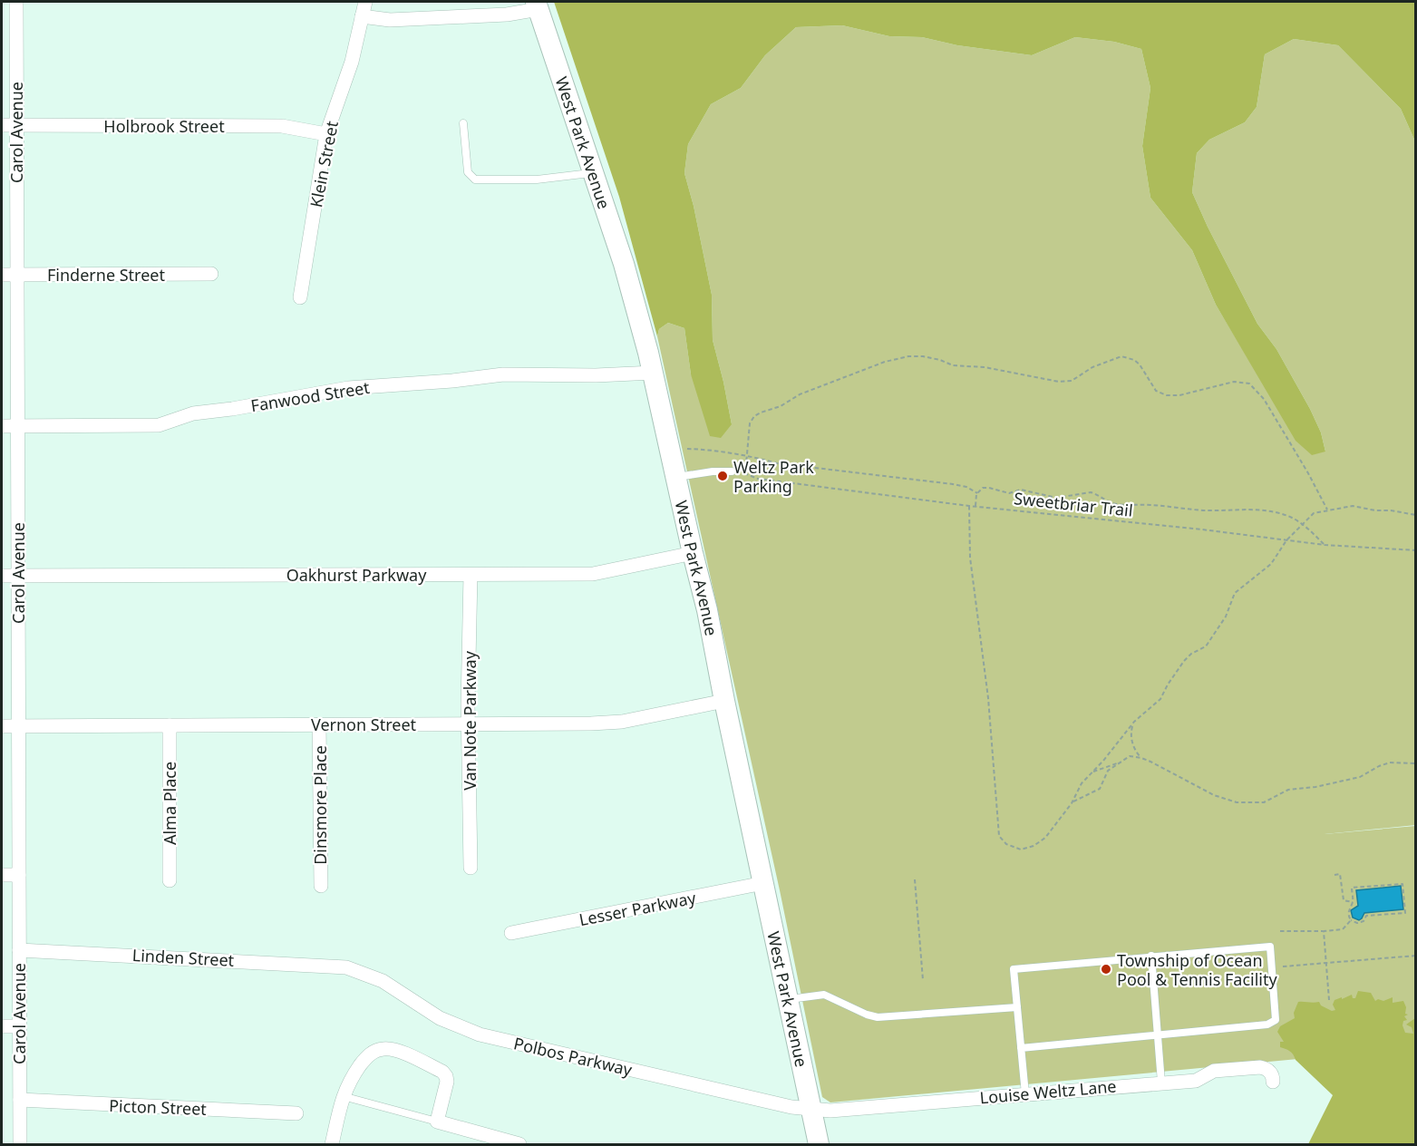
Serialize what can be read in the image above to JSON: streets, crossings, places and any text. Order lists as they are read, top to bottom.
{
  "streets": {
    "street": [
      "Holbrook Street",
      "Carol Avenue",
      "West Park Avenue",
      "Klein Street",
      "Finderne Street",
      "Fanwood Street",
      "Oakhurst Parkway",
      "Van Note Parkway",
      "Vernon Street",
      "Alma Place",
      "Dinsmore Place",
      "Lesser Parkway",
      "Linden Street",
      "Polbos Parkway",
      "Louise Weltz Lane",
      "Picton Street"
    ],
    "path": ["Sweetbriar Trail"]
  },
  "crossings": [
    ["Holbrook Street", "Carol Avenue"],
    ["Holbrook Street", "Klein Street"],
    ["Carol Avenue", "Finderne Street"],
    ["Carol Avenue", "Fanwood Street"],
    ["Carol Avenue", "Oakhurst Parkway"],
    ["Carol Avenue", "Vernon Street"],
    ["Carol Avenue", "Linden Street"],
    ["Carol Avenue", "Picton Street"],
    ["West Park Avenue", "Fanwood Street"],
    ["West Park Avenue", "Oakhurst Parkway"],
    ["West Park Avenue", "Vernon Street"],
    ["West Park Avenue", "Lesser Parkway"],
    ["West Park Avenue", "Polbos Parkway"],
    ["West Park Avenue", "Louise Weltz Lane"],
    ["Oakhurst Parkway", "Van Note Parkway"],
    ["Van Note Parkway", "Vernon Street"],
    ["Vernon Street", "Alma Place"],
    ["Vernon Street", "Dinsmore Place"],
    ["Linden Street", "Polbos Parkway"],
    ["Polbos Parkway", "Louise Weltz Lane"]
  ],
  "places": ["Weltz Park Parking", "Township of Ocean Pool & Tennis Facility"]
}
